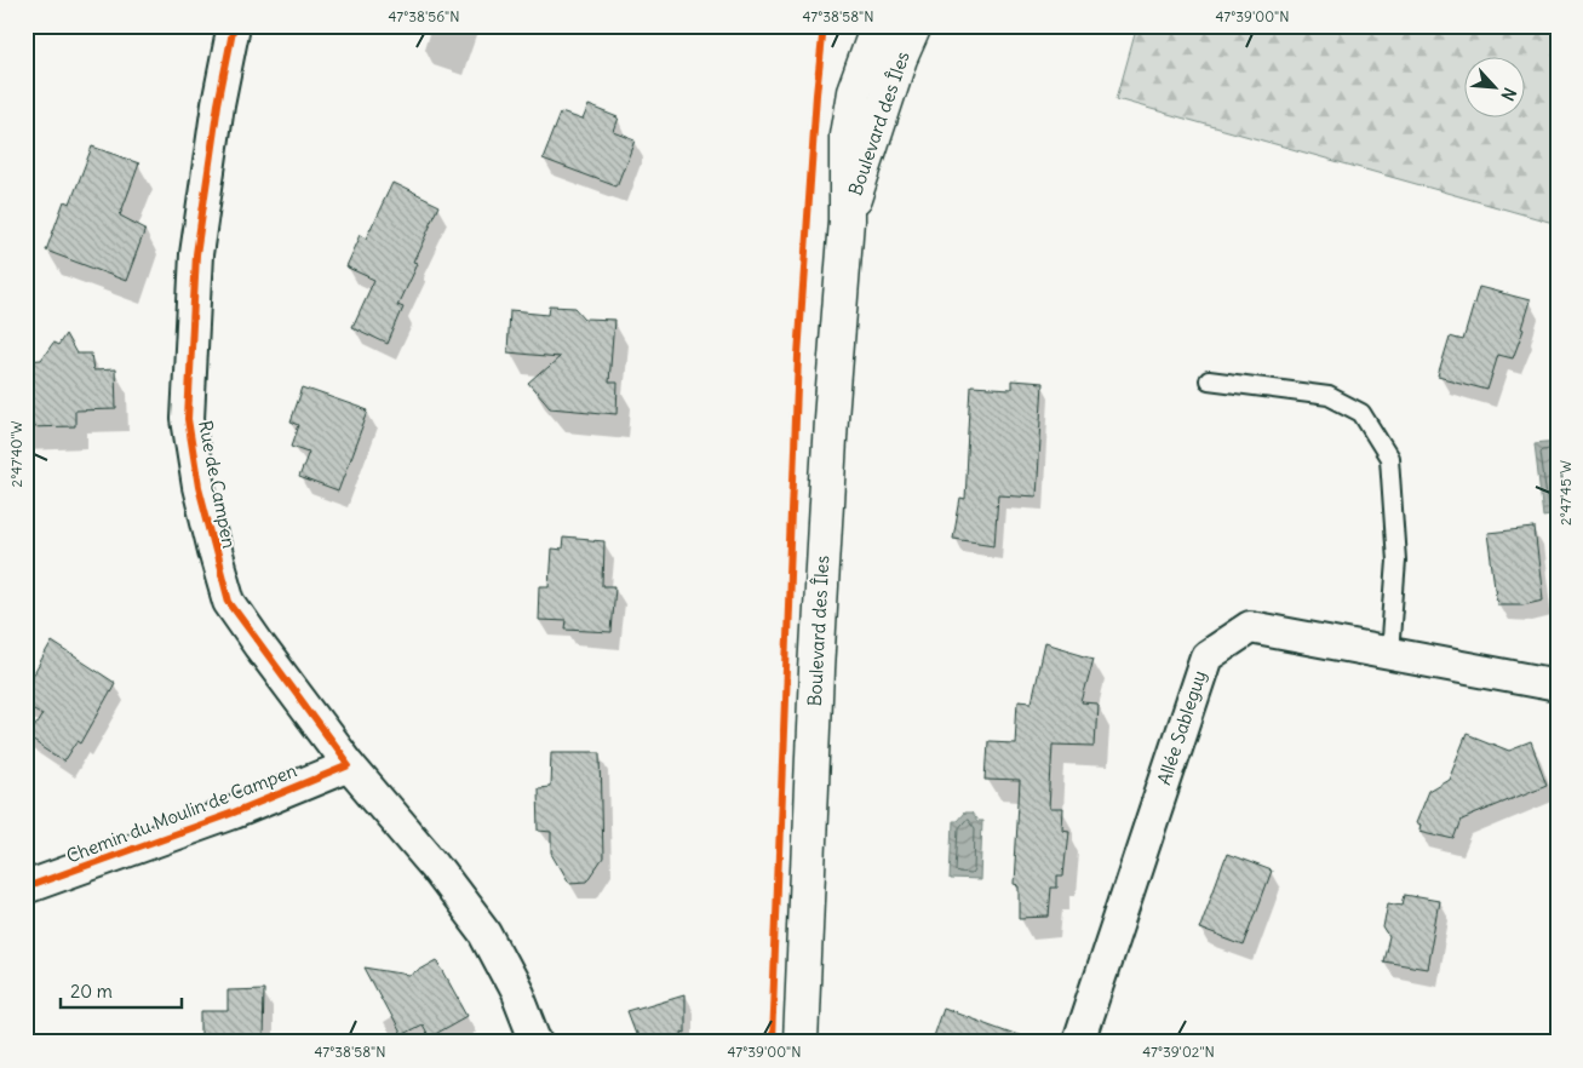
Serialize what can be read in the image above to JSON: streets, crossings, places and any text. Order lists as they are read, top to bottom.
{
  "streets": {
    "main road": ["Boulevard des Îles"],
    "street": ["Rue de Campen", "Allée Sableguy", "Chemin du Moulin de Campen"]
  },
  "crossings": [
    ["Rue de Campen", "Chemin du Moulin de Campen"]
  ],
  "scale_bar": "20 m",
  "north": "bottom right",
  "coordinates": [
    "47°38'56\"N",
    "47°38'58\"N",
    "47°39'00\"N",
    "2°47'40\"W",
    "2°47'45\"W",
    "47°39'02\"N"
  ]
}
